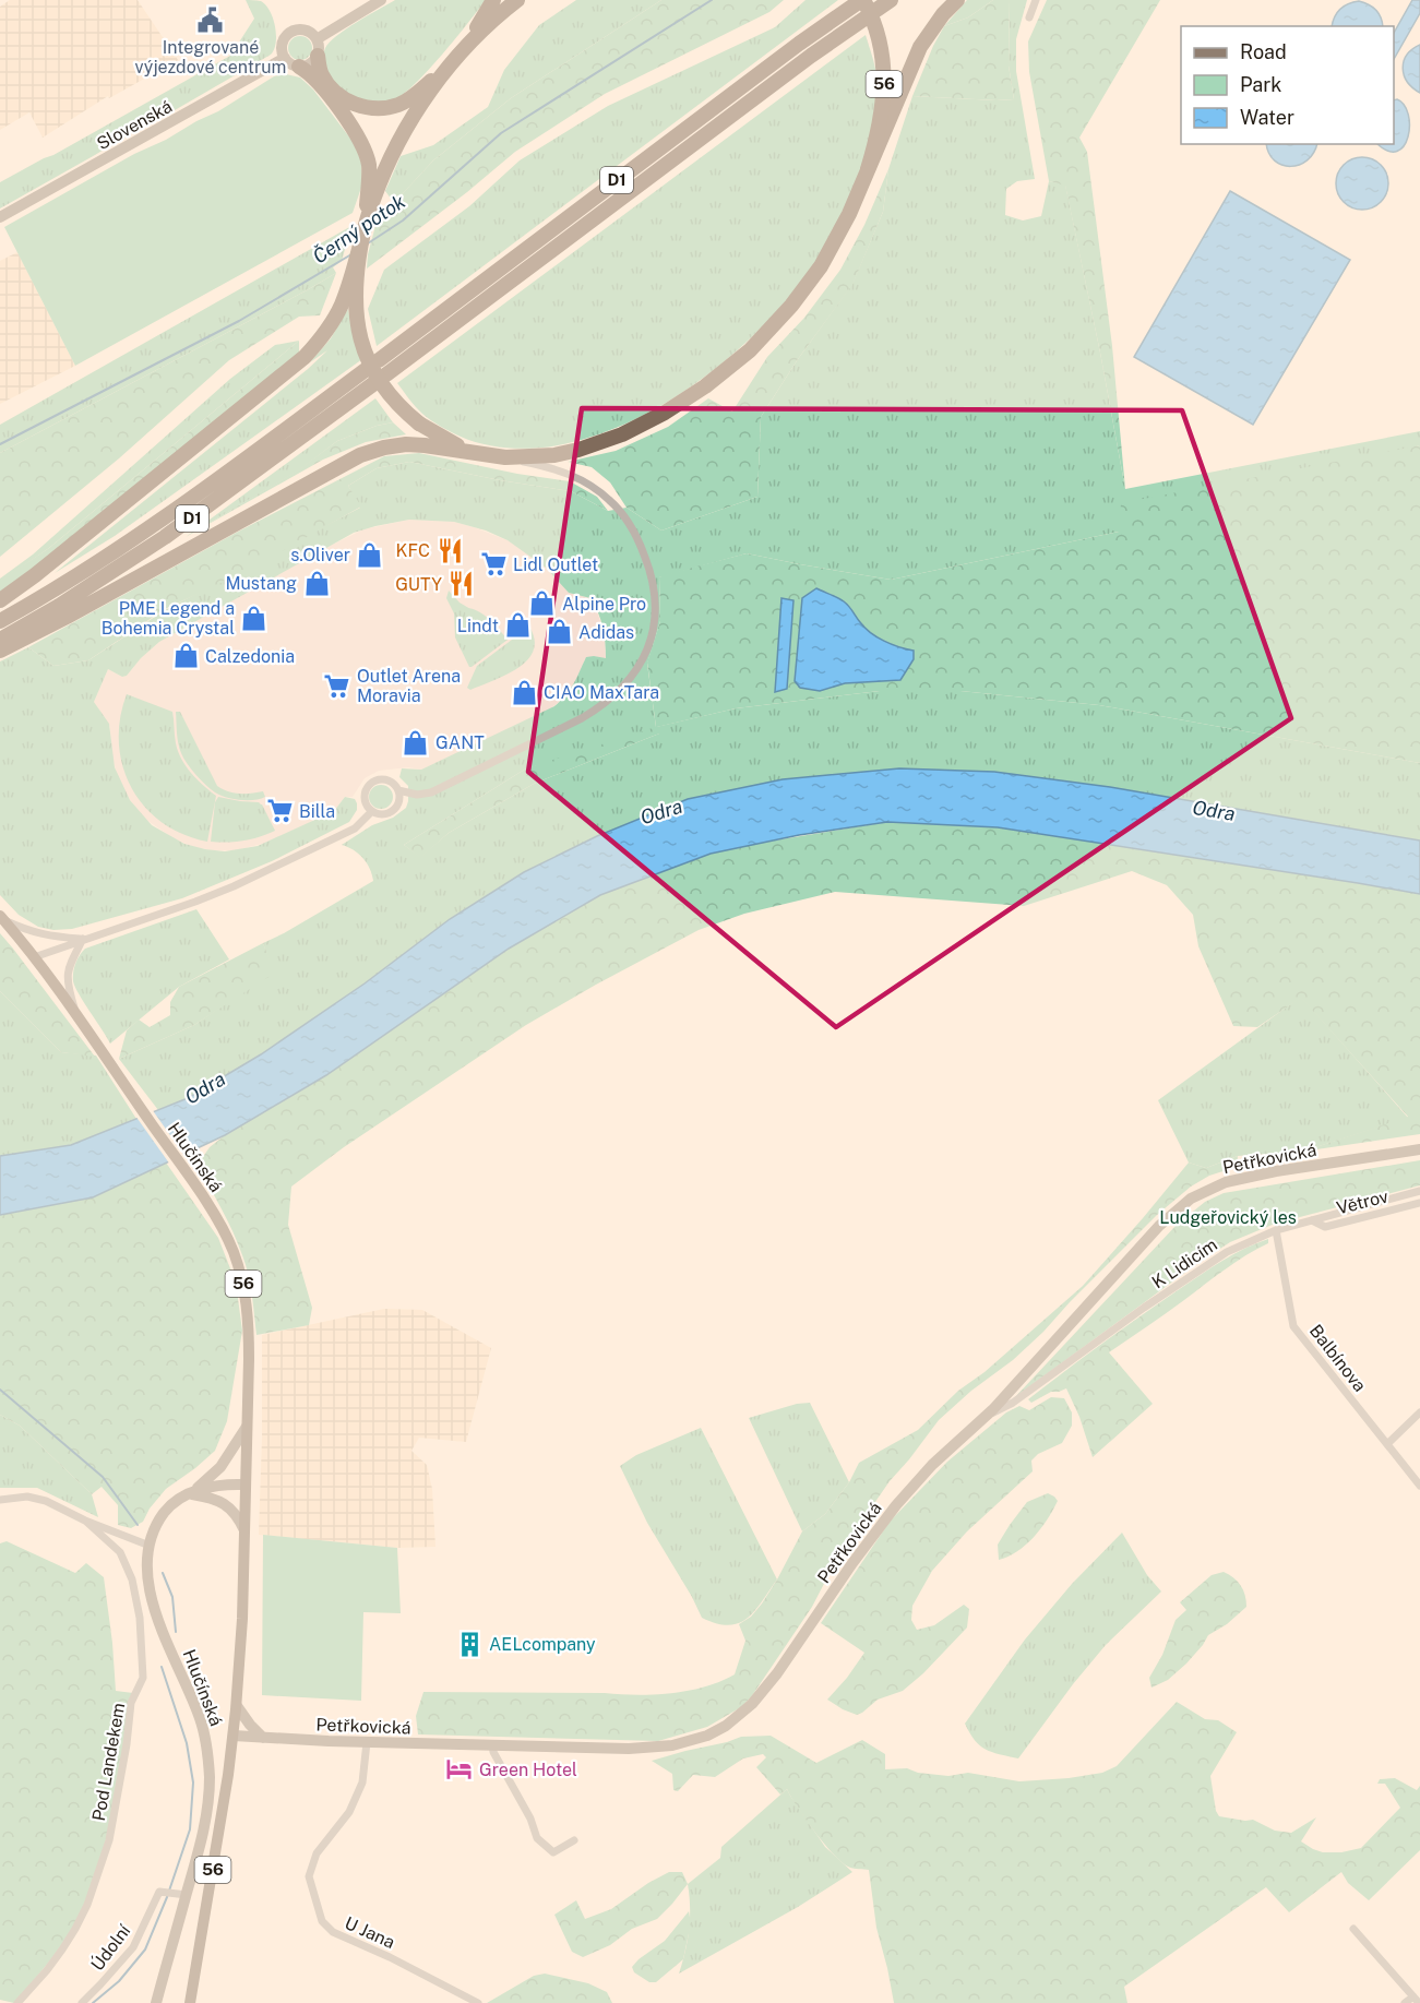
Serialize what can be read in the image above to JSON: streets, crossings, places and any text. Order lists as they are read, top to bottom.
{
  "streets": {
    "highway": ["56", "D1"],
    "main road": ["Hlučínská"],
    "street": [
      "Slovenská",
      "Petřkovická",
      "Větrov",
      "K Lidicím",
      "Balbínova",
      "Pod Landekem",
      "U Jana",
      "Údolní"
    ]
  },
  "crossings": [
    ["56", "D1"],
    ["56", "Hlučínská"],
    ["56", "Petřkovická"],
    ["Hlučínská", "Pod Landekem"],
    ["Hlučínská", "Údolní"],
    ["Petřkovická", "K Lidicím"],
    ["Petřkovická", "U Jana"],
    ["Větrov", "K Lidicím"],
    ["K Lidicím", "Balbínova"]
  ],
  "water": ["Černý potok", "Odra"],
  "parks": ["Ludgeřovický les"],
  "places": {
    "public building": ["Integrované výjezdové centrum"],
    "restaurant": ["KFC", "GUTY"],
    "shop": [
      "s.Oliver",
      "Mustang",
      "Alpine Pro",
      "PME Legend a Bohemia Crystal",
      "Lindt",
      "Adidas",
      "Calzedonia",
      "CIAO MaxTara",
      "GANT"
    ],
    "supermarket": ["Lidl Outlet", "Outlet Arena Moravia", "Billa"],
    "building": ["AELcompany"],
    "hotel": ["Green Hotel"]
  },
  "legend": ["Road", "Park", "Water"]
}
